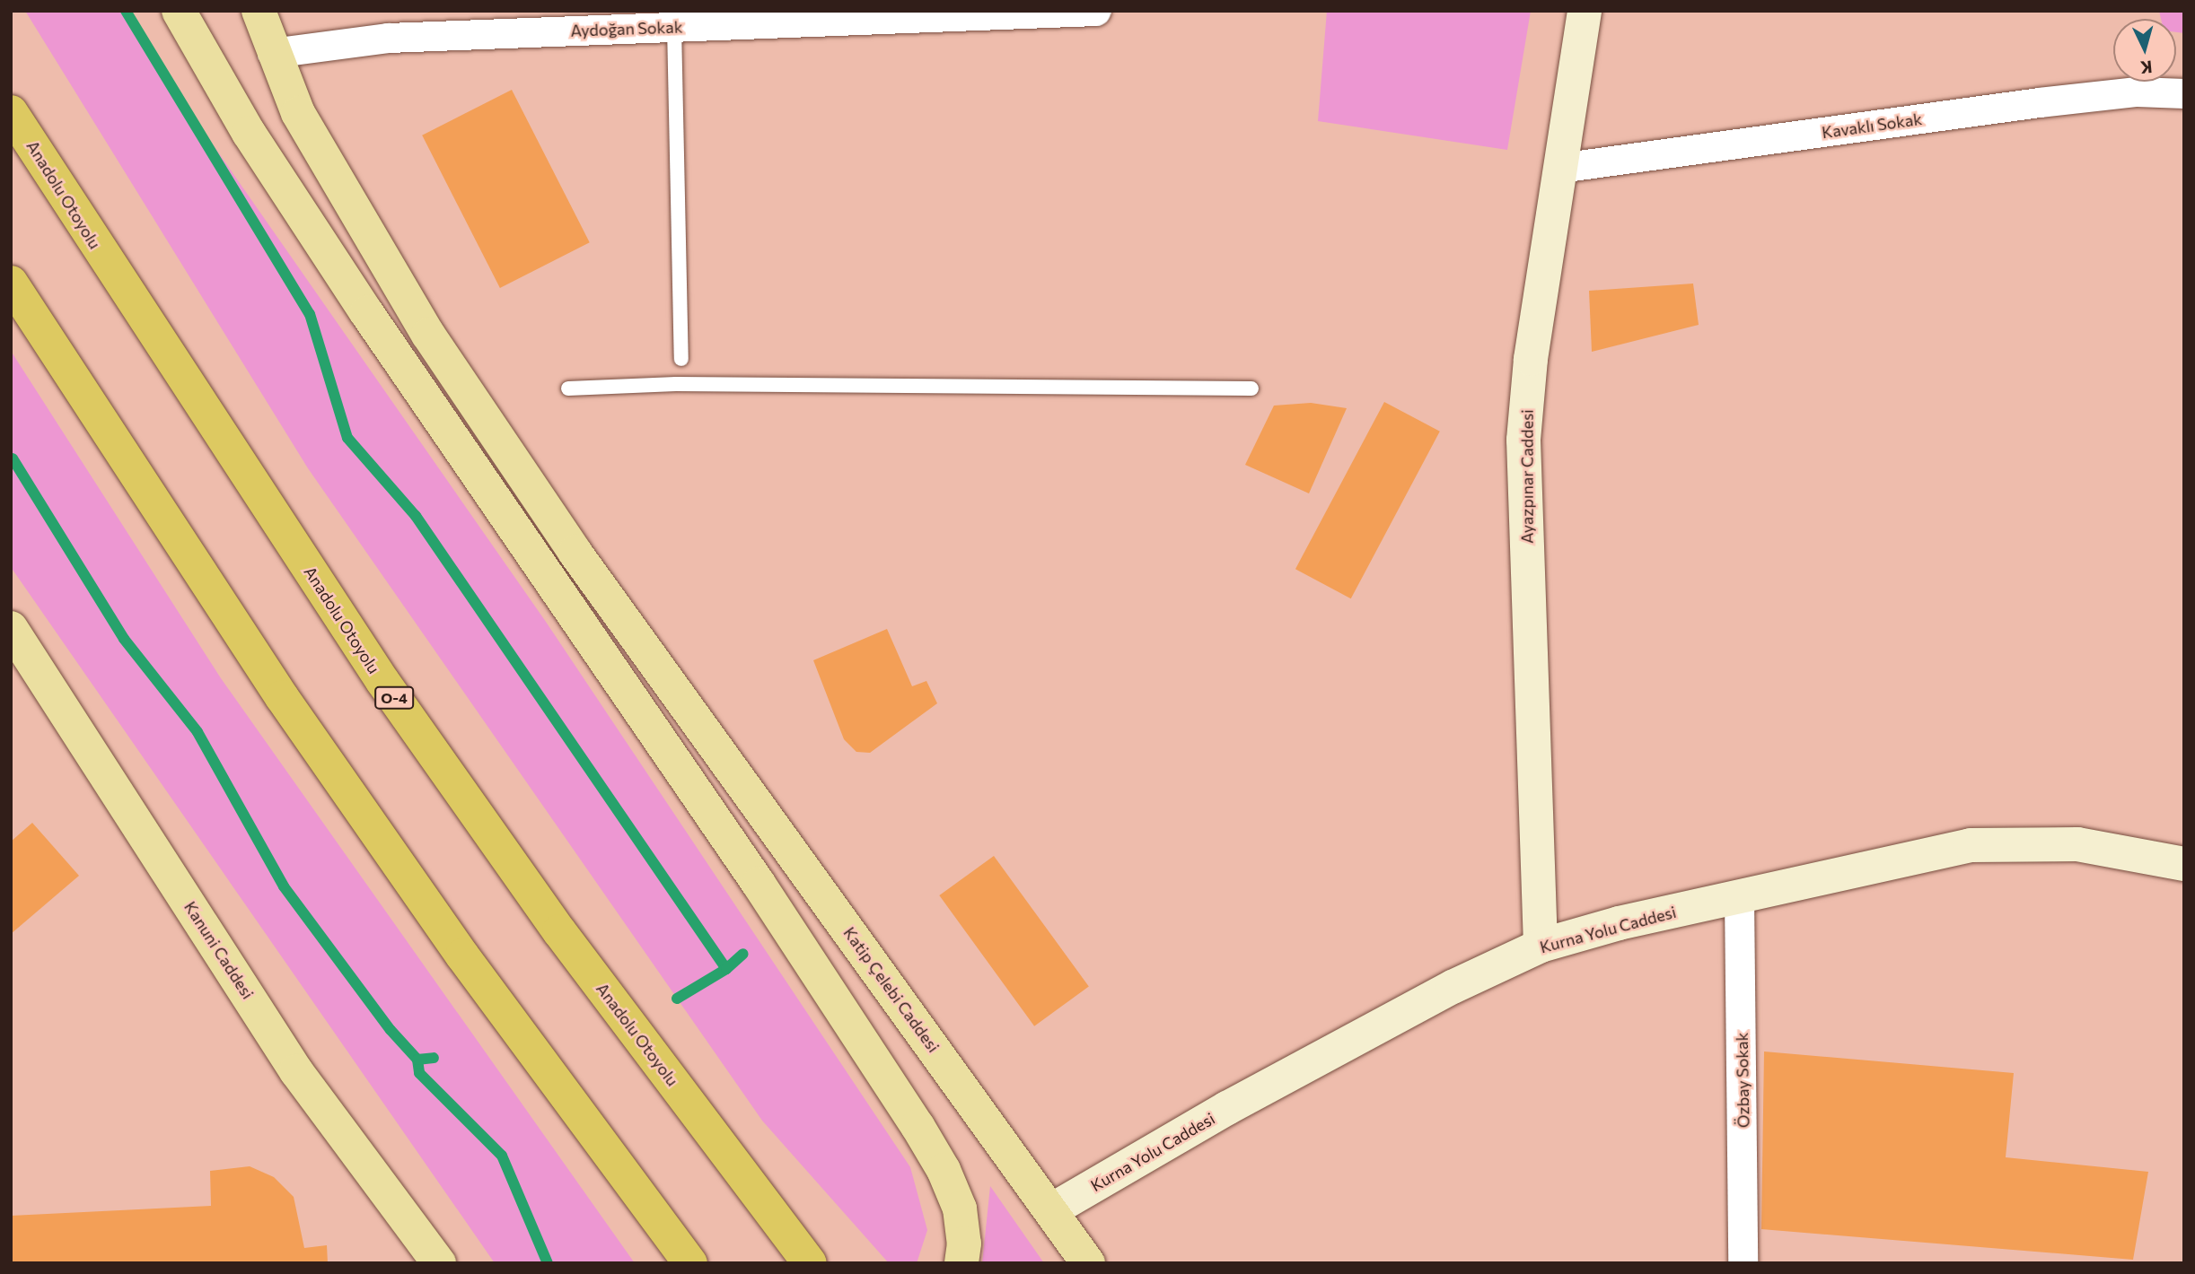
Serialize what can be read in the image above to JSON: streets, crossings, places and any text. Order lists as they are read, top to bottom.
{
  "streets": {
    "highway": ["Anadolu Otoyolu", "O-4"],
    "main road": ["Kanuni Caddesi", "Katip Çelebi Caddesi"],
    "street": [
      "Aydoğan Sokak",
      "Kavaklı Sokak",
      "Ayazpınar Caddesi",
      "Kurna Yolu Caddesi",
      "Özbay Sokak"
    ]
  },
  "crossings": [
    ["Kavaklı Sokak", "Ayazpınar Caddesi"],
    ["Ayazpınar Caddesi", "Kurna Yolu Caddesi"],
    ["Kurna Yolu Caddesi", "Katip Çelebi Caddesi"],
    ["Kurna Yolu Caddesi", "Özbay Sokak"]
  ],
  "north": "bottom"
}
